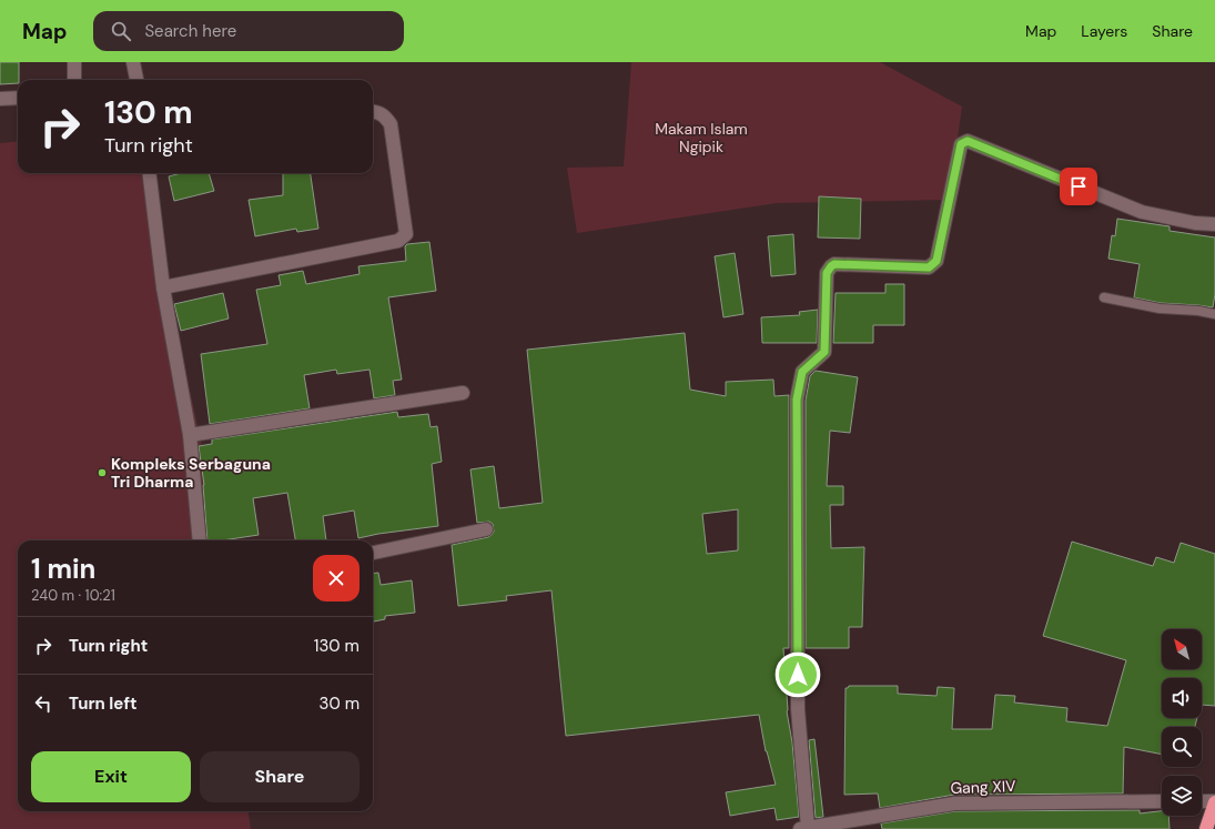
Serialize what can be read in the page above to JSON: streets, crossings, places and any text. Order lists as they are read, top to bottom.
{
  "streets": {
    "street": ["Gang XIV"]
  },
  "parks": ["Makam Islam Ngipik"],
  "places": ["Kompleks Serbaguna Tri Dharma"],
  "north": "top left",
  "page": {
    "header": "Map",
    "search": "Search here",
    "nav": ["Map", "Layers", "Share"],
    "turn": ["130 m", "Turn right"],
    "heading": ["1 min", "240 m · 10:21"],
    "list": [
      {
        "name": "Turn right",
        "value": "130 m"
      },
      {
        "name": "Turn left",
        "value": "30 m"
      }
    ],
    "buttons": ["Exit", "Share"]
  }
}
